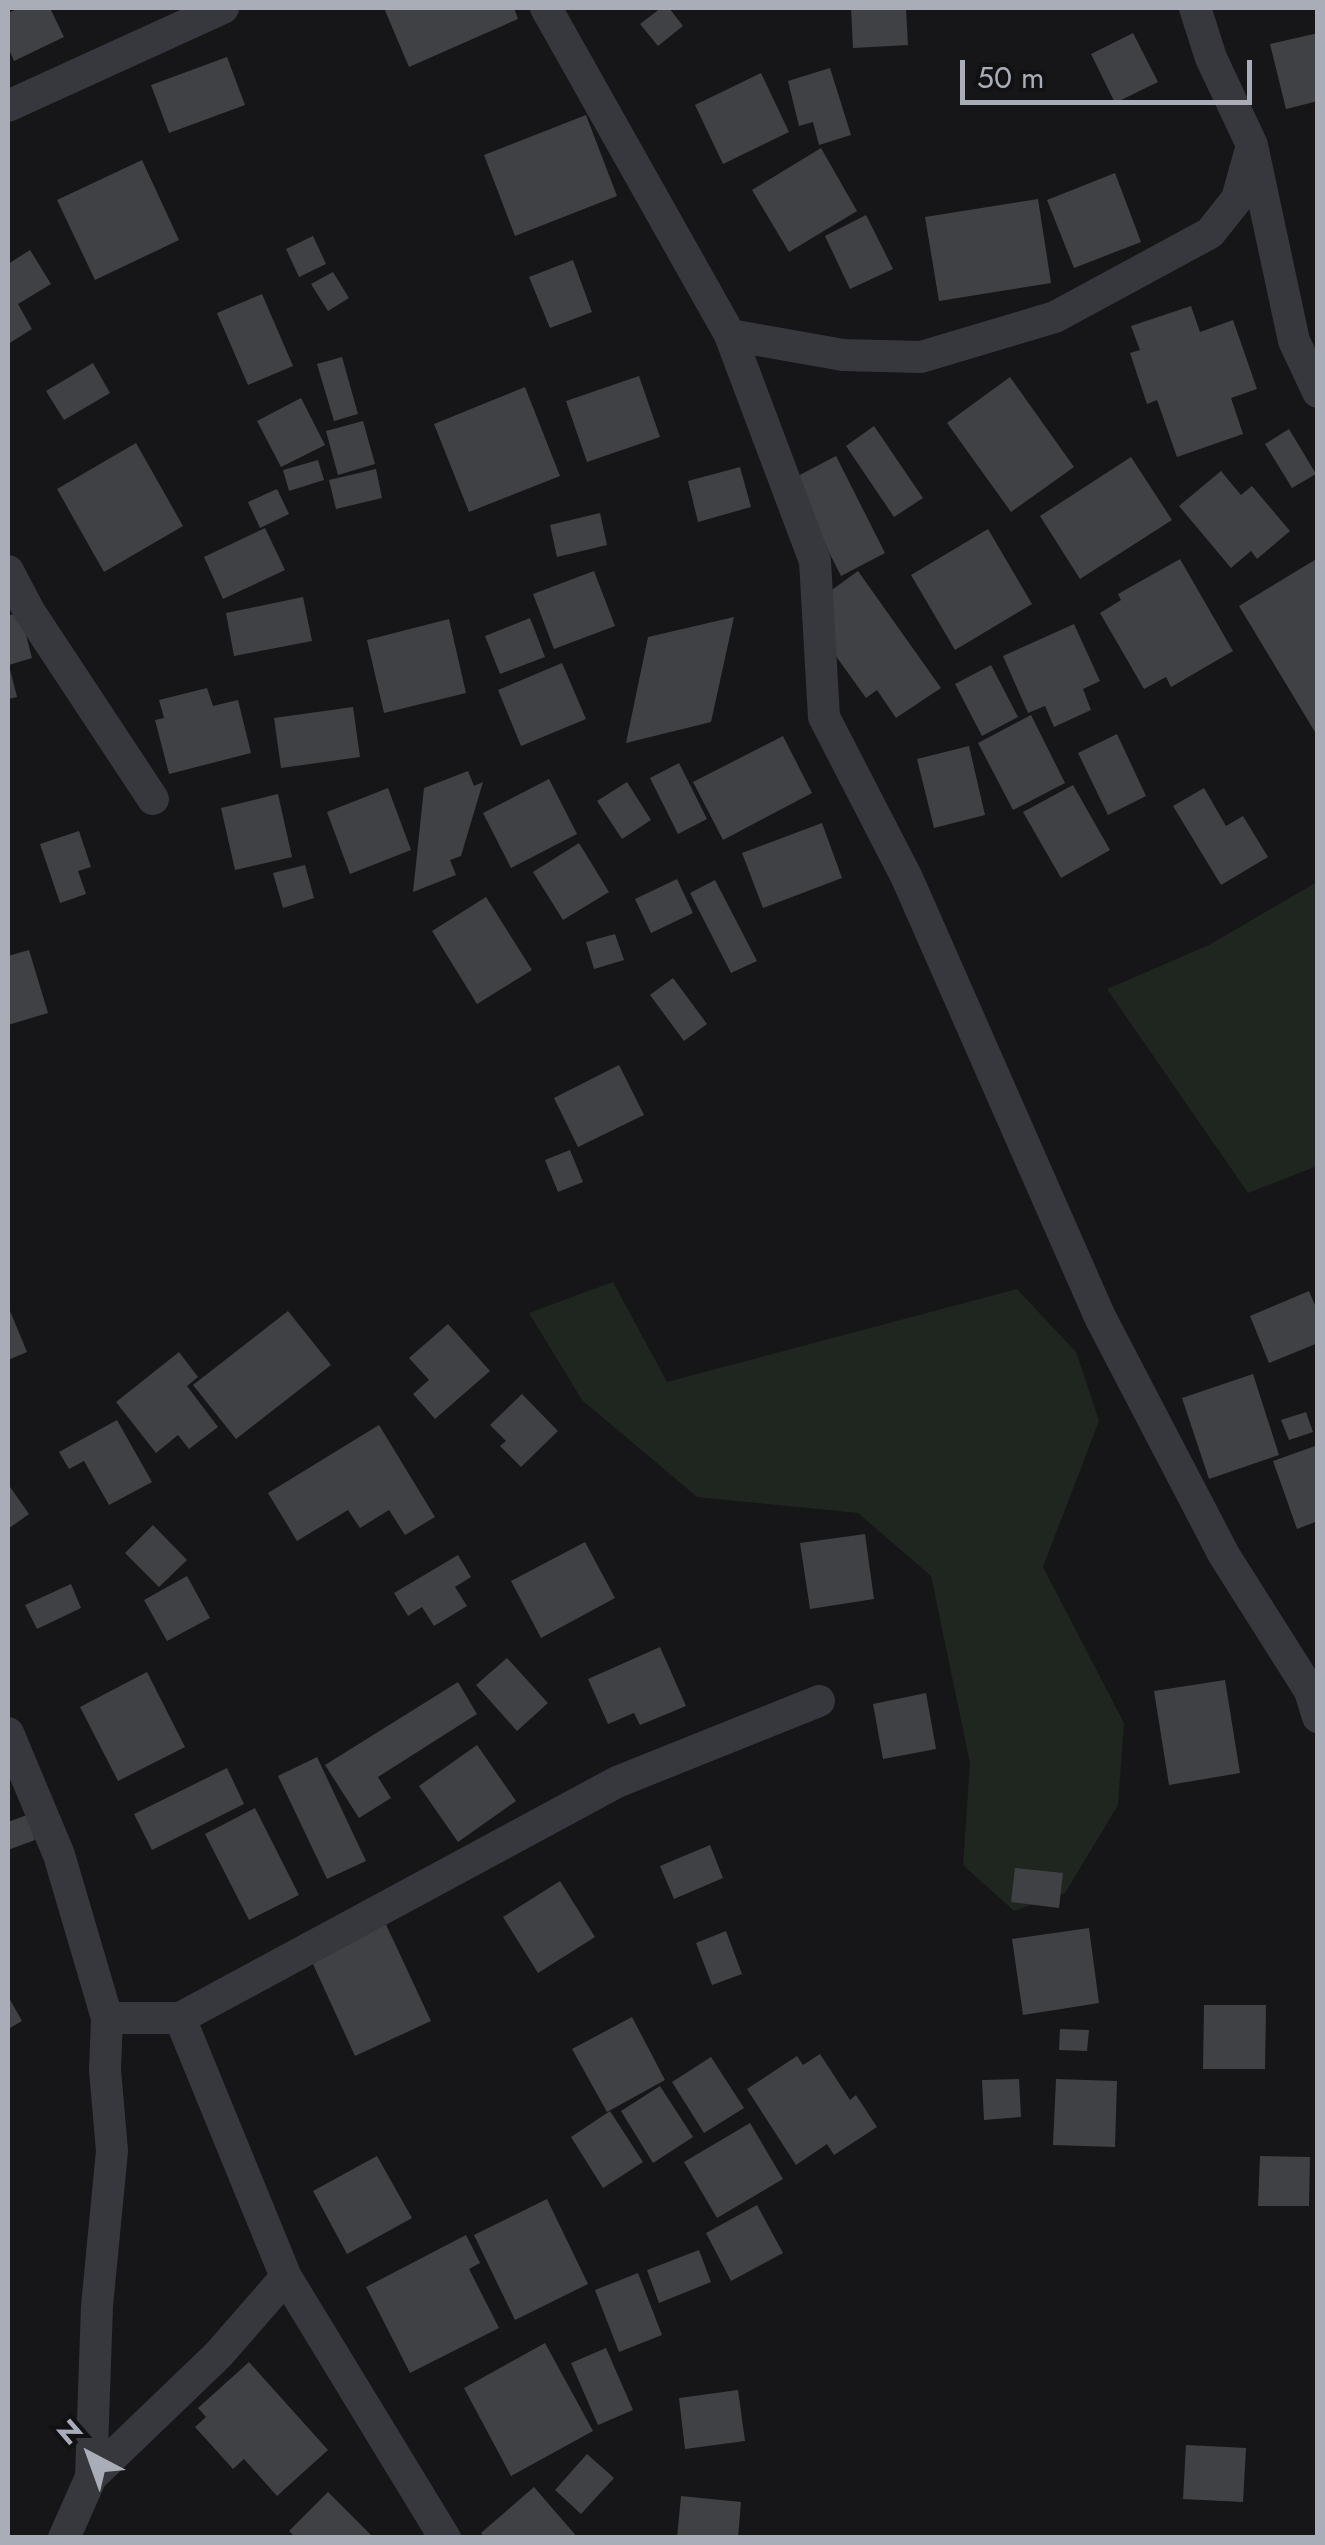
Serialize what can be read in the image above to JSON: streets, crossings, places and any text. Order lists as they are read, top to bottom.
{
  "scale_bar": "50 m",
  "north": "top left"
}
